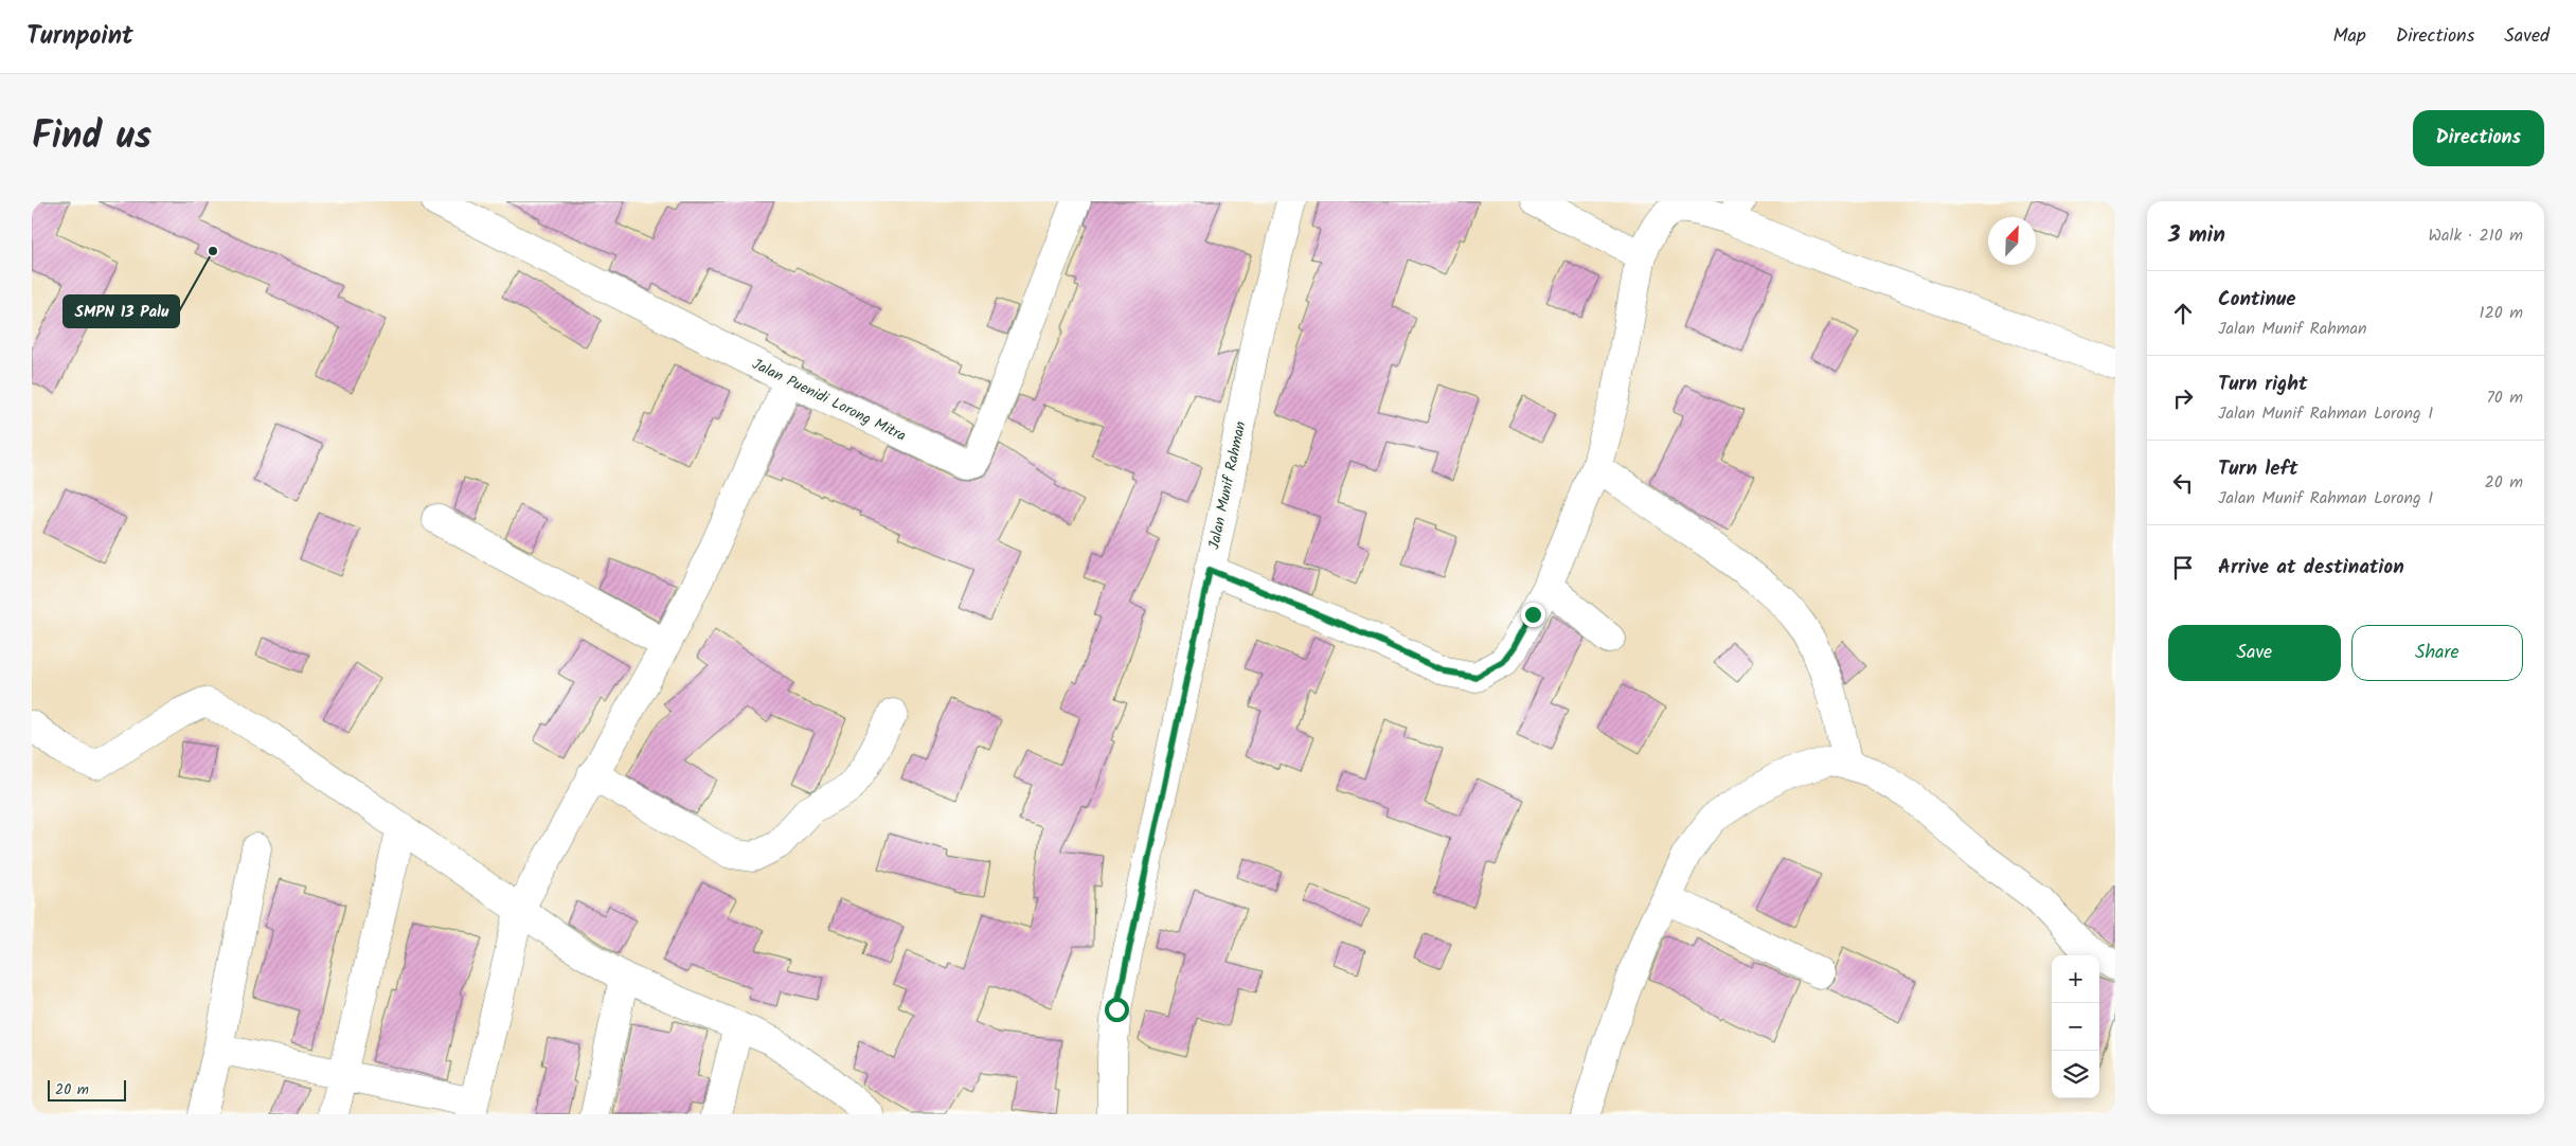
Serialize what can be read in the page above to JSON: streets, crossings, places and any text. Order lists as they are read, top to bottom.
{
  "streets": {
    "street": ["Jalan Puenidi Lorong Mitra", "Jalan Munif Rahman"]
  },
  "places": ["SMPN 13 Palu"],
  "scale_bar": "20 m",
  "north": "top right",
  "page": {
    "header": "Turnpoint",
    "nav": ["Map", "Directions", "Saved"],
    "title": "Find us",
    "buttons": [
      "Directions",
      ["Save", "Share"]
    ],
    "heading": ["3 min", "Walk · 210 m"],
    "list": [
      ["Continue", "Jalan Munif Rahman", "120 m"],
      ["Turn right", "Jalan Munif Rahman Lorong I", "70 m"],
      ["Turn left", "Jalan Munif Rahman Lorong I", "20 m"],
      "Arrive at destination"
    ],
    "map_buttons": ["+", "−"],
    "scale": "20 m"
  }
}
